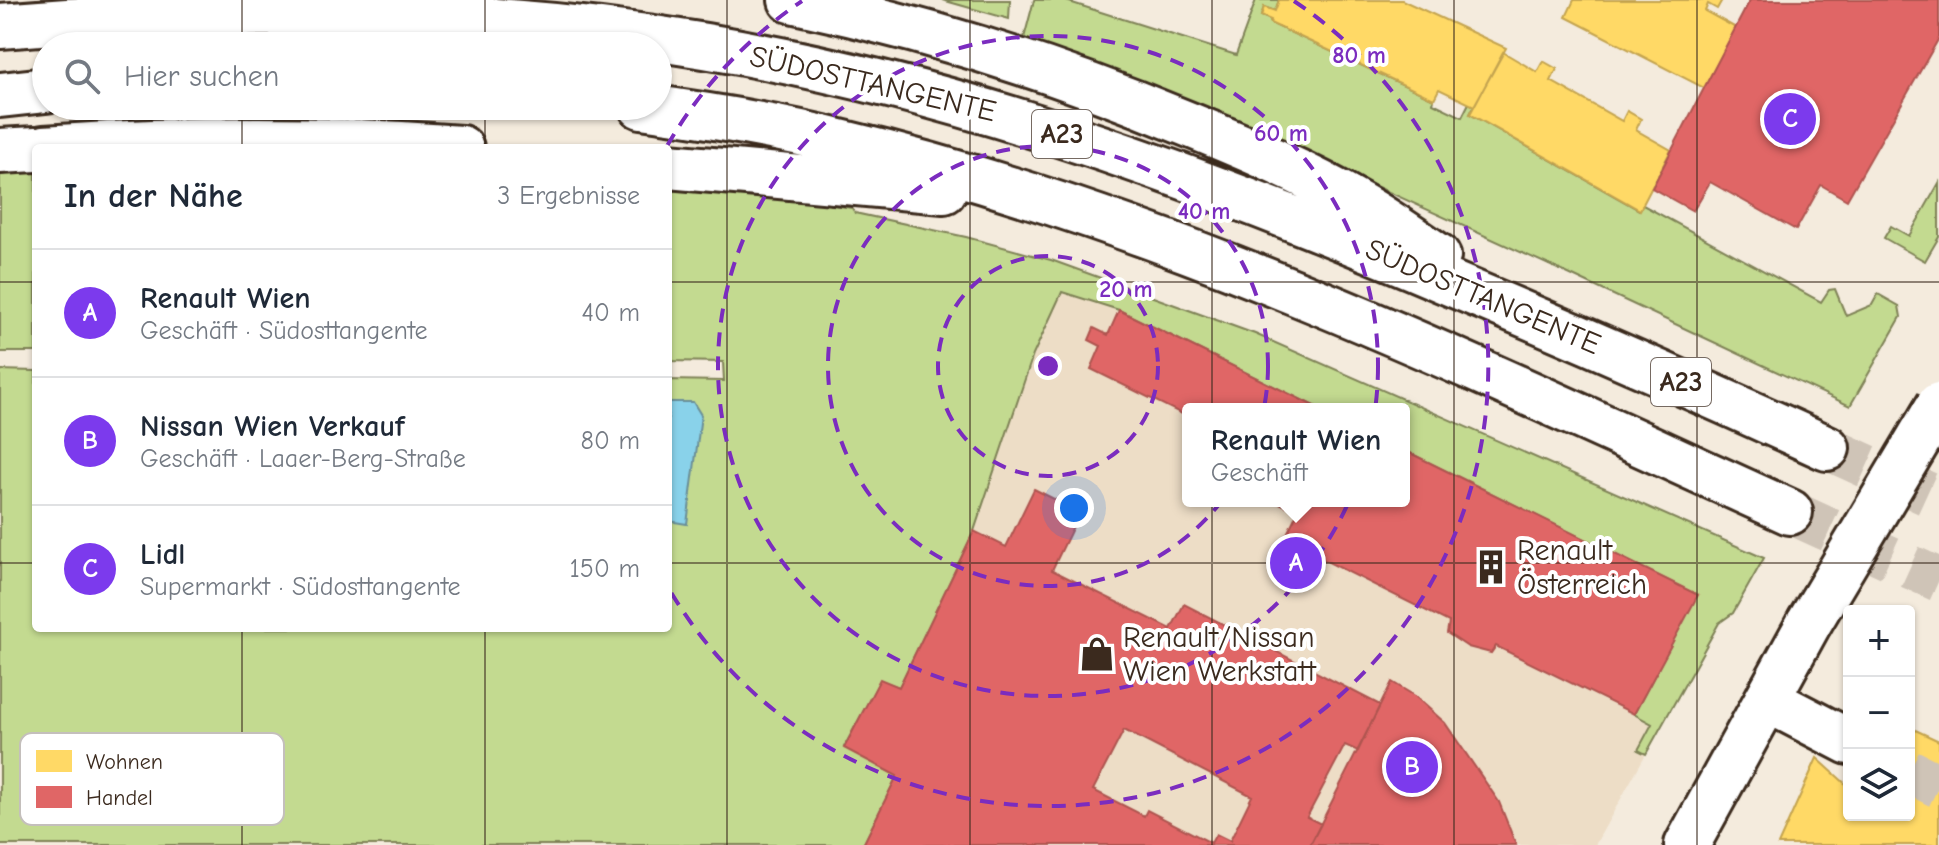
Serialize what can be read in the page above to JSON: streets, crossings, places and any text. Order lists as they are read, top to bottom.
{
  "streets": {
    "main road": ["SÜDOSTTANGENTE", "A23"]
  },
  "places": {
    "building": ["Renault Österreich"],
    "shop": ["Renault/Nissan Wien Werkstatt"]
  },
  "legend": ["Wohnen", "Handel"],
  "page": {
    "search": "Hier suchen",
    "pins": ["C", "A", "B"],
    "heading": ["In der Nähe", "3 Ergebnisse"],
    "list": [
      {
        "mark": "A",
        "name": "Renault Wien",
        "note": "Geschäft · Südosttangente",
        "value": "40 m"
      },
      {
        "mark": "B",
        "name": "Nissan Wien Verkauf",
        "note": "Geschäft · Laaer-Berg-Straße",
        "value": "80 m"
      },
      {
        "mark": "C",
        "name": "Lidl",
        "note": "Supermarkt · Südosttangente",
        "value": "150 m"
      }
    ],
    "popup": ["Renault Wien", "Geschäft"],
    "map_buttons": ["+", "−"]
  },
  "rings": [
    "80 m",
    "60 m",
    "40 m",
    "20 m"
  ]
}
